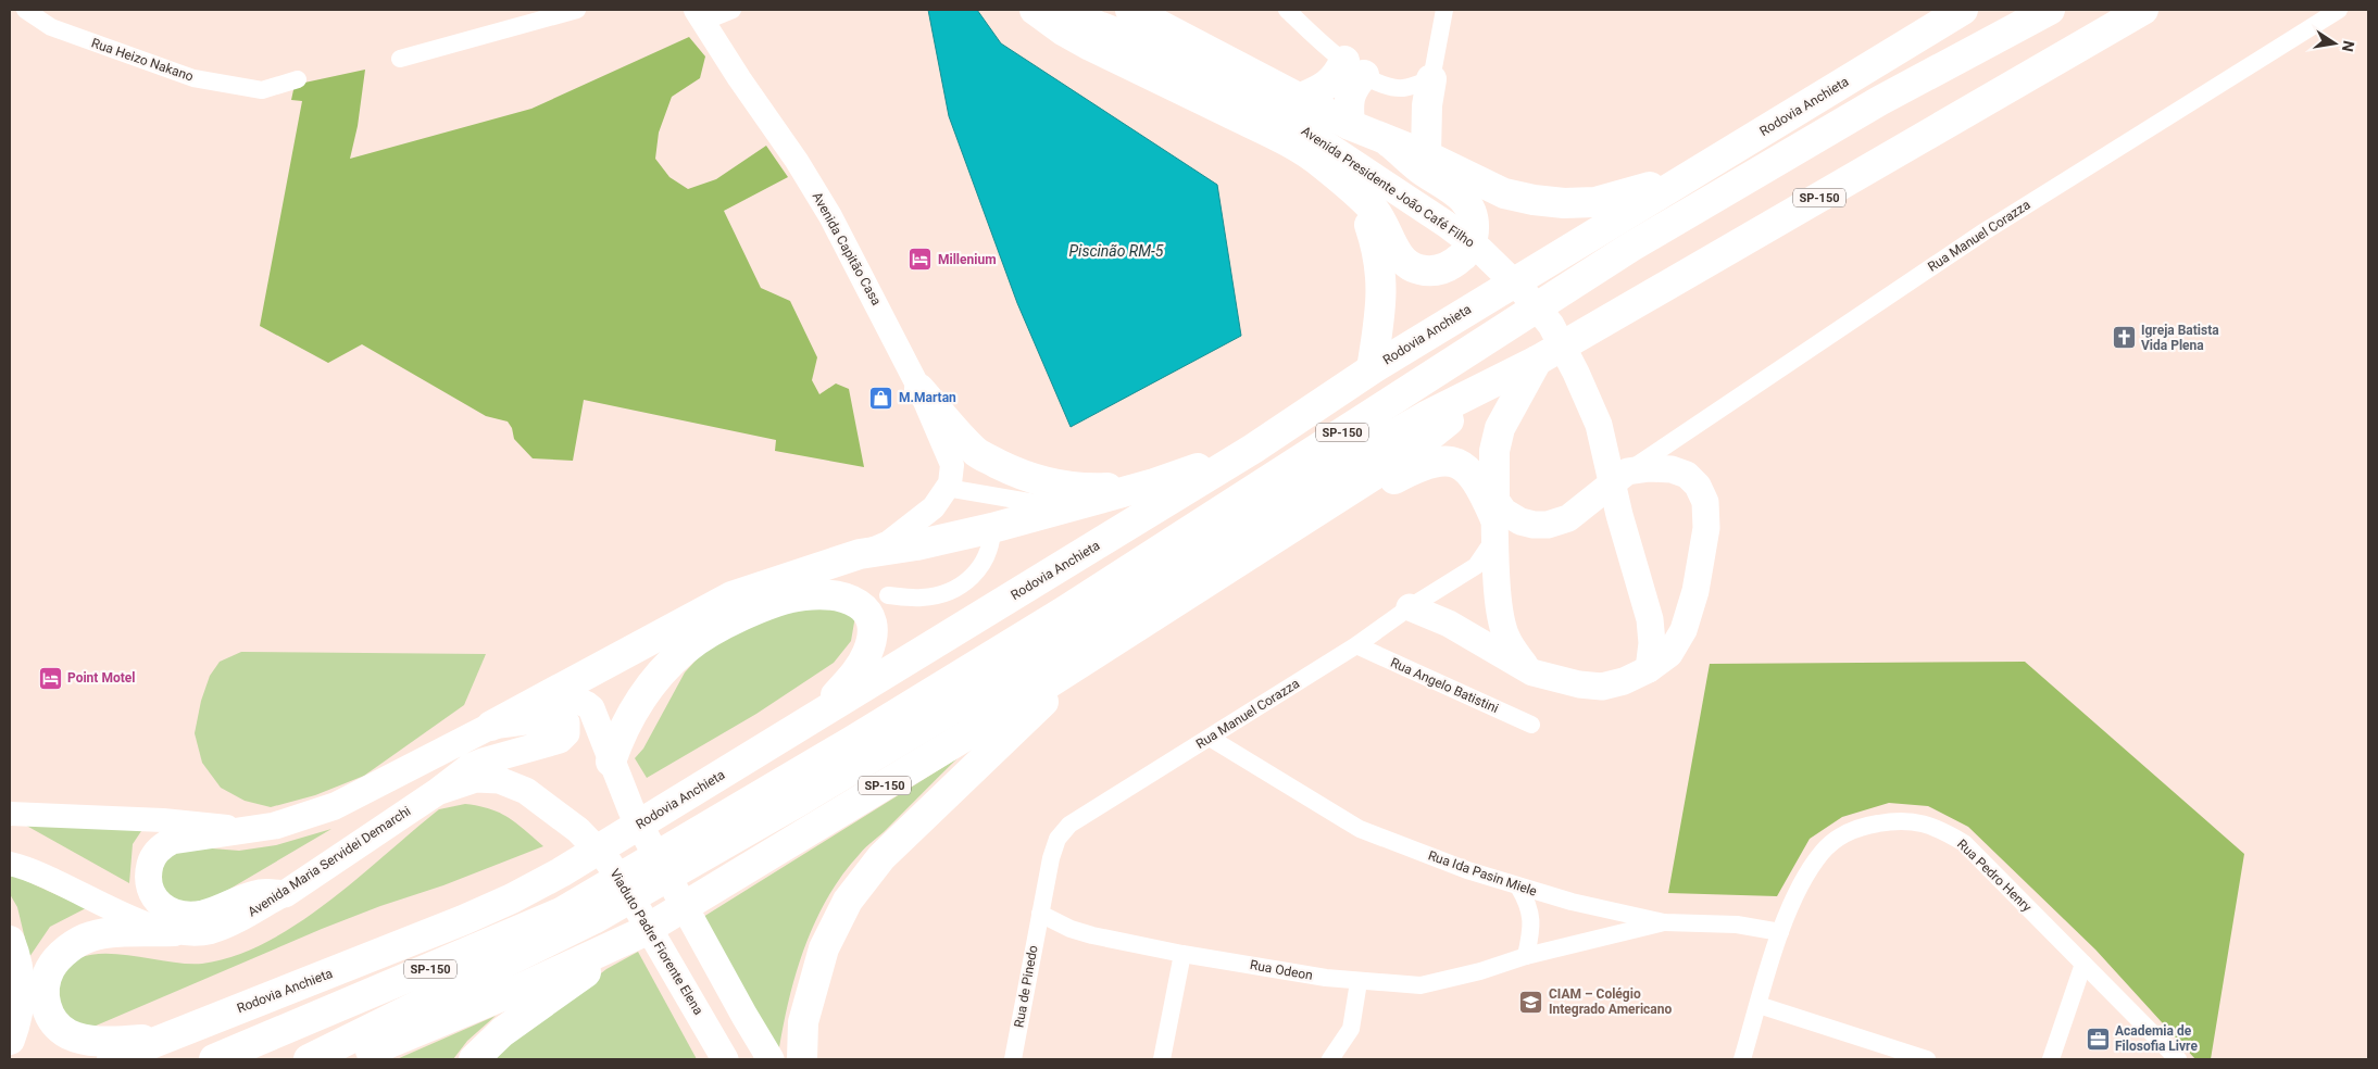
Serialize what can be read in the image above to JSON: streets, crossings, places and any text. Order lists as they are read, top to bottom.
{
  "streets": {
    "highway": ["Rodovia Anchieta", "SP-150"],
    "main road": [
      "Avenida Presidente João Café Filho",
      "Avenida Capitão Casa",
      "Avenida Maria Servidei Demarchi",
      "Viaduto Padre Fiorente Elena"
    ],
    "street": [
      "Rua Heizo Nakano",
      "Rua Manuel Corazza",
      "Rua Angelo Batistini",
      "Rua Ida Pasin Miele",
      "Rua Pedro Henry",
      "Rua Odeon",
      "Rua de Pinedo"
    ]
  },
  "crossings": [
    ["Rua Manuel Corazza", "Rua Angelo Batistini"],
    ["Rua Manuel Corazza", "Rua Ida Pasin Miele"],
    ["Rua Manuel Corazza", "Rua Odeon"],
    ["Rua Manuel Corazza", "Rua de Pinedo"],
    ["Avenida Maria Servidei Demarchi", "Viaduto Padre Fiorente Elena"],
    ["Rua Ida Pasin Miele", "Rua Pedro Henry"],
    ["Rua Ida Pasin Miele", "Rua Odeon"],
    ["Rua Odeon", "Rua de Pinedo"]
  ],
  "water": ["Piscinão RM-5"],
  "places": {
    "hotel": ["Millenium", "Point Motel"],
    "church": ["Igreja Batista Vida Plena"],
    "shop": ["M.Martan"],
    "school or university": ["CIAM – Colégio Integrado Americano"],
    "office": ["Academia de Filosofia Livre"]
  },
  "north": "right"
}
